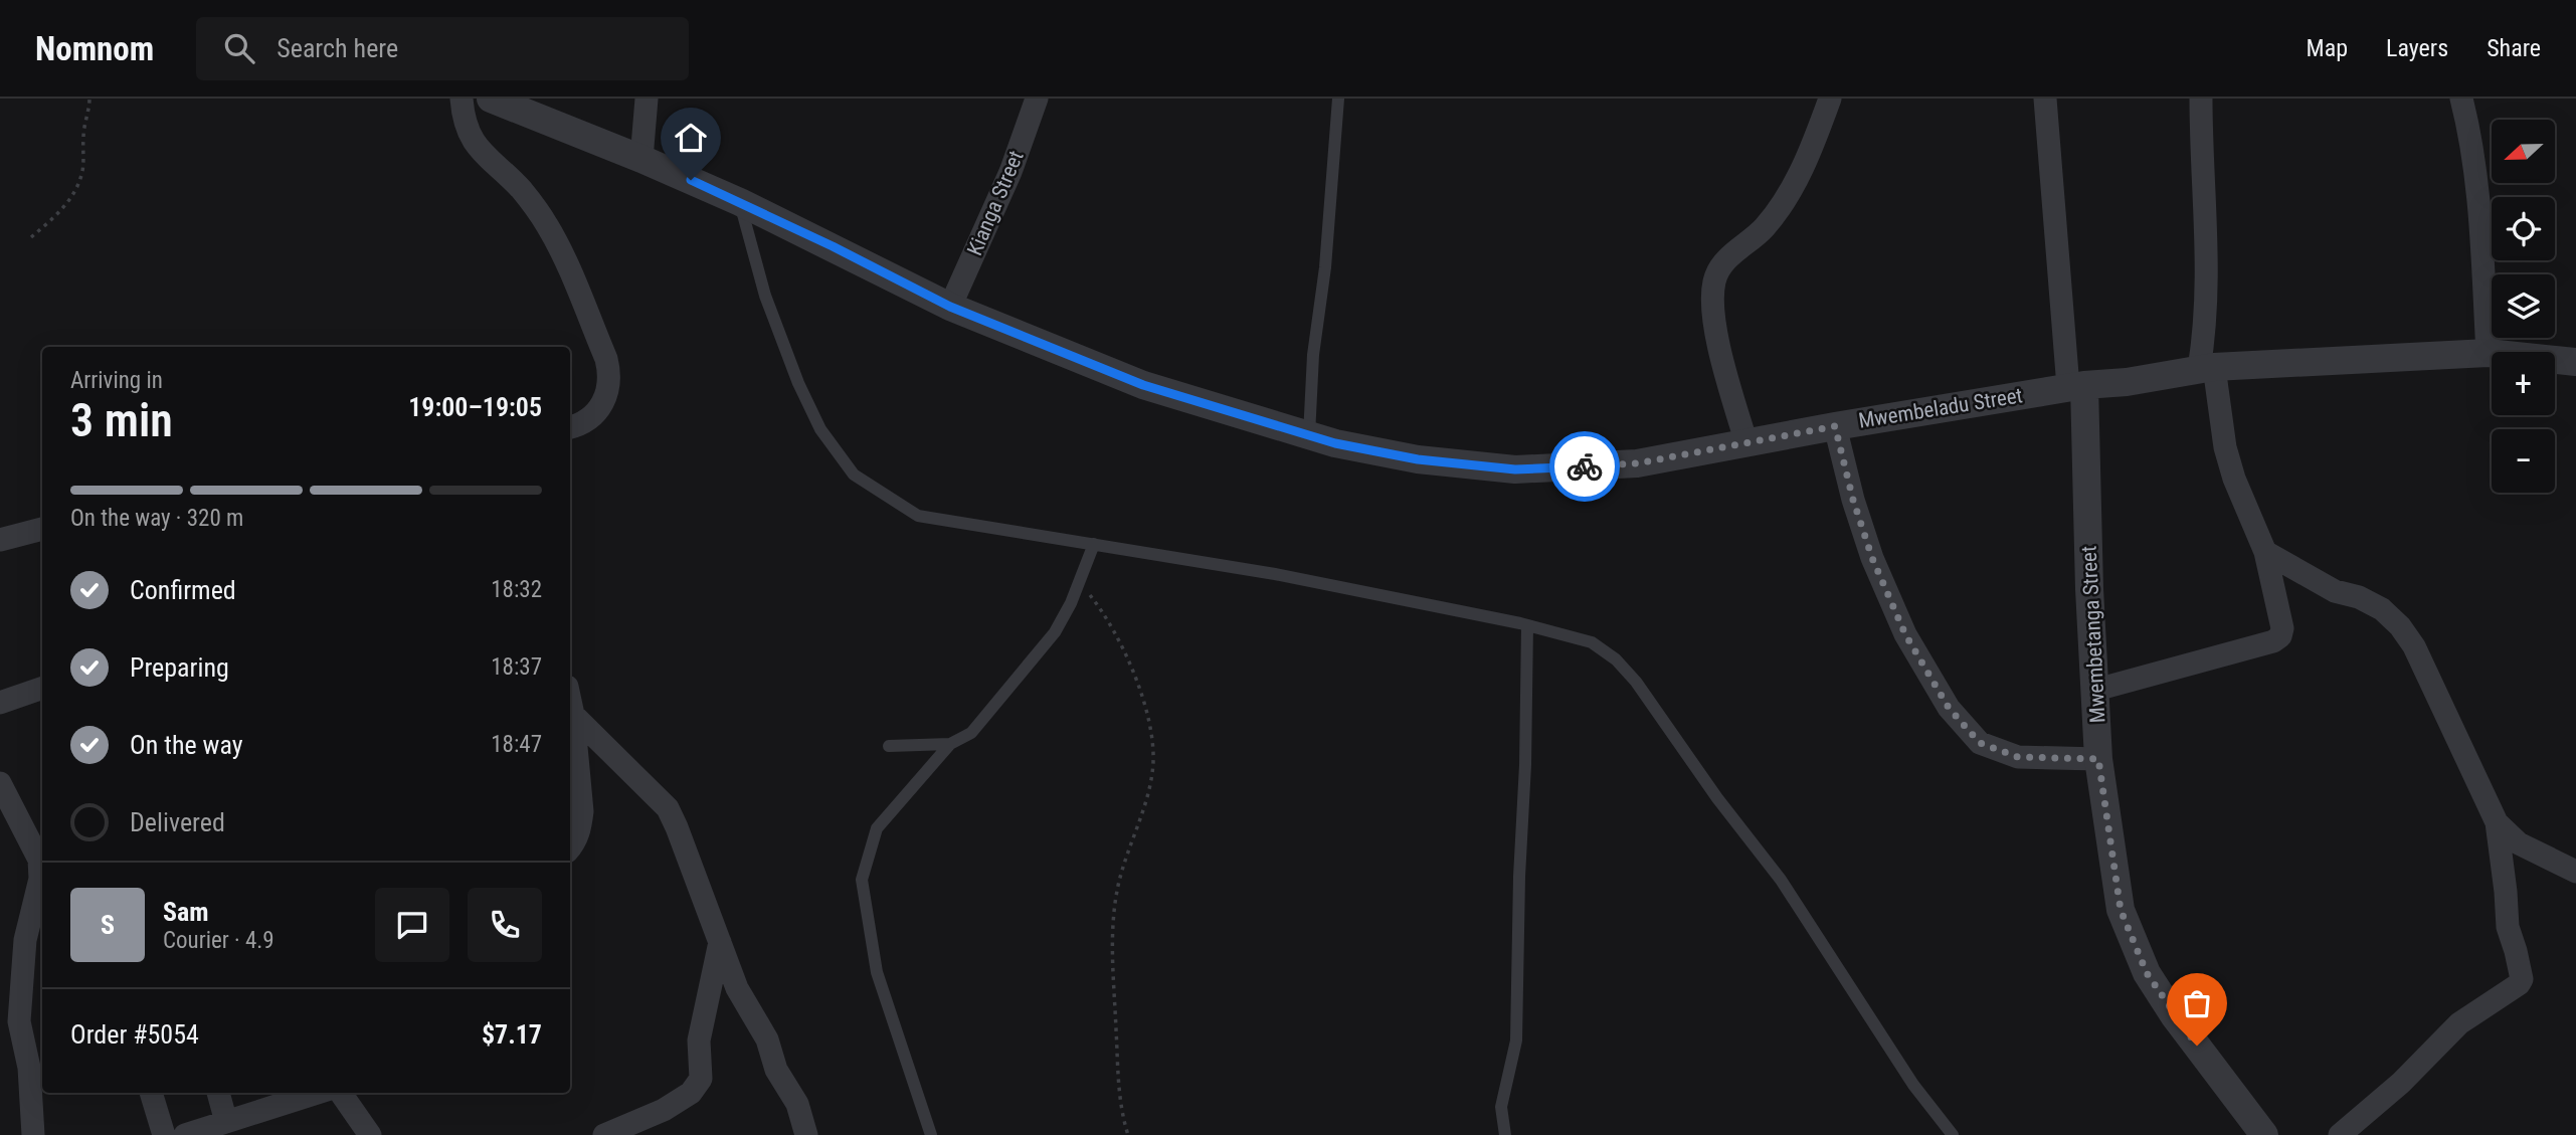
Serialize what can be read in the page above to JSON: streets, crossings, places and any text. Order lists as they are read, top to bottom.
{
  "streets": {
    "street": ["Kianga Street", "Mwembeladu Street", "Mwembetanga Street"]
  },
  "crossings": [
    ["Kianga Street", "Mwembeladu Street"],
    ["Mwembeladu Street", "Mwembetanga Street"]
  ],
  "north": "left",
  "page": {
    "header": "Nomnom",
    "search": "Search here",
    "nav": ["Map", "Layers", "Share"],
    "map_buttons": ["+", "−"],
    "heading": ["3 min", "Arriving in", "19:00–19:05"],
    "panel": [
      "Sam",
      "Courier · 4.9",
      "Order #5054",
      "$7.17"
    ],
    "bar": "On the way · 320 m",
    "list": [
      ["Confirmed", "18:32"],
      ["Preparing", "18:37"],
      ["On the way", "18:47"],
      "Delivered"
    ],
    "round": "S"
  }
}
